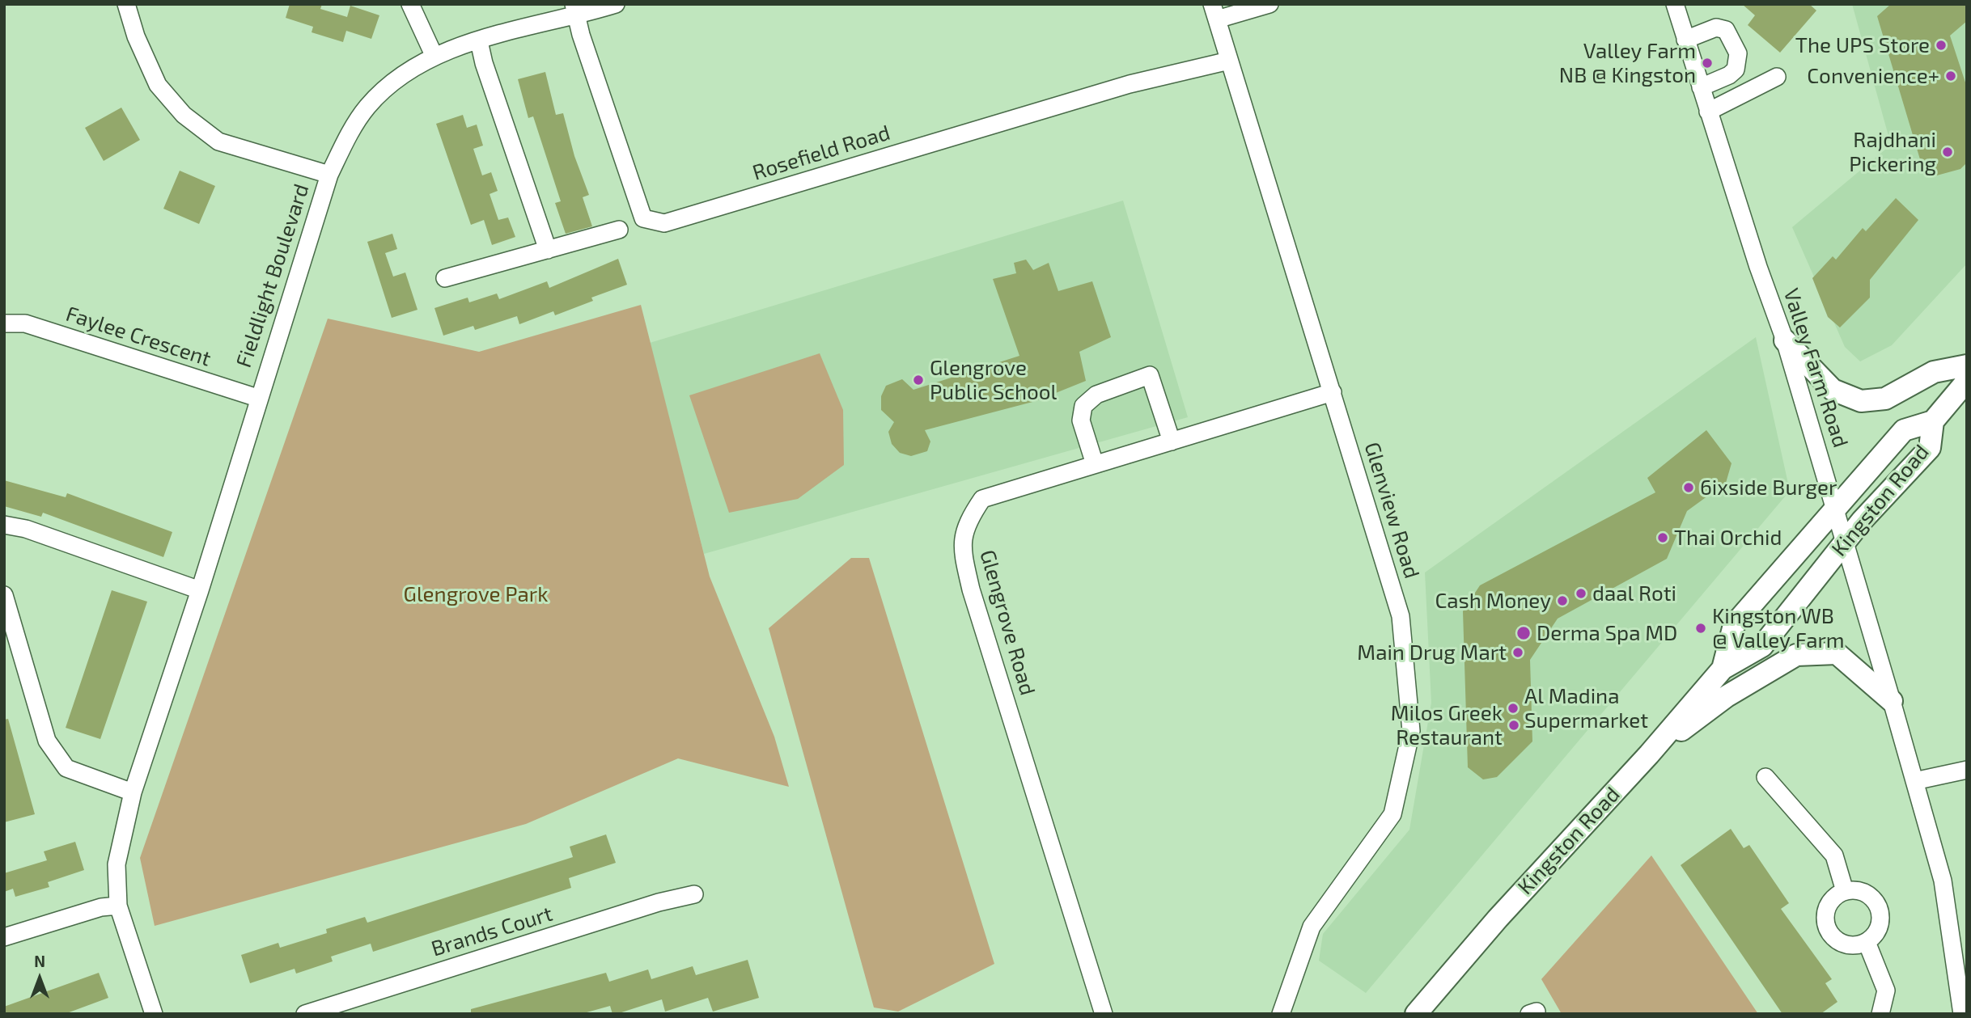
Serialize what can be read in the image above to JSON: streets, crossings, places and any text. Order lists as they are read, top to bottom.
{
  "streets": {
    "main road": ["Kingston Road"],
    "street": [
      "Rosefield Road",
      "Fieldlight Boulevard",
      "Faylee Crescent",
      "Valley Farm Road",
      "Glenview Road",
      "Glengrove Road",
      "Brands Court"
    ]
  },
  "crossings": [
    ["Rosefield Road", "Fieldlight Boulevard"],
    ["Rosefield Road", "Glenview Road"],
    ["Fieldlight Boulevard", "Faylee Crescent"],
    ["Valley Farm Road", "Kingston Road"],
    ["Glenview Road", "Glengrove Road"]
  ],
  "parks": ["Glengrove Park"],
  "places": [
    "The UPS Store",
    "Valley Farm NB @ Kingston",
    "Convenience+",
    "Rajdhani Pickering",
    "Glengrove Public School",
    "6ixside Burger",
    "Thai Orchid",
    "daal Roti",
    "Cash Money",
    "Kingston WB @ Valley Farm",
    "Derma Spa MD",
    "Main Drug Mart",
    "Al Madina Supermarket",
    "Milos Greek Restaurant"
  ],
  "north": "top"
}
